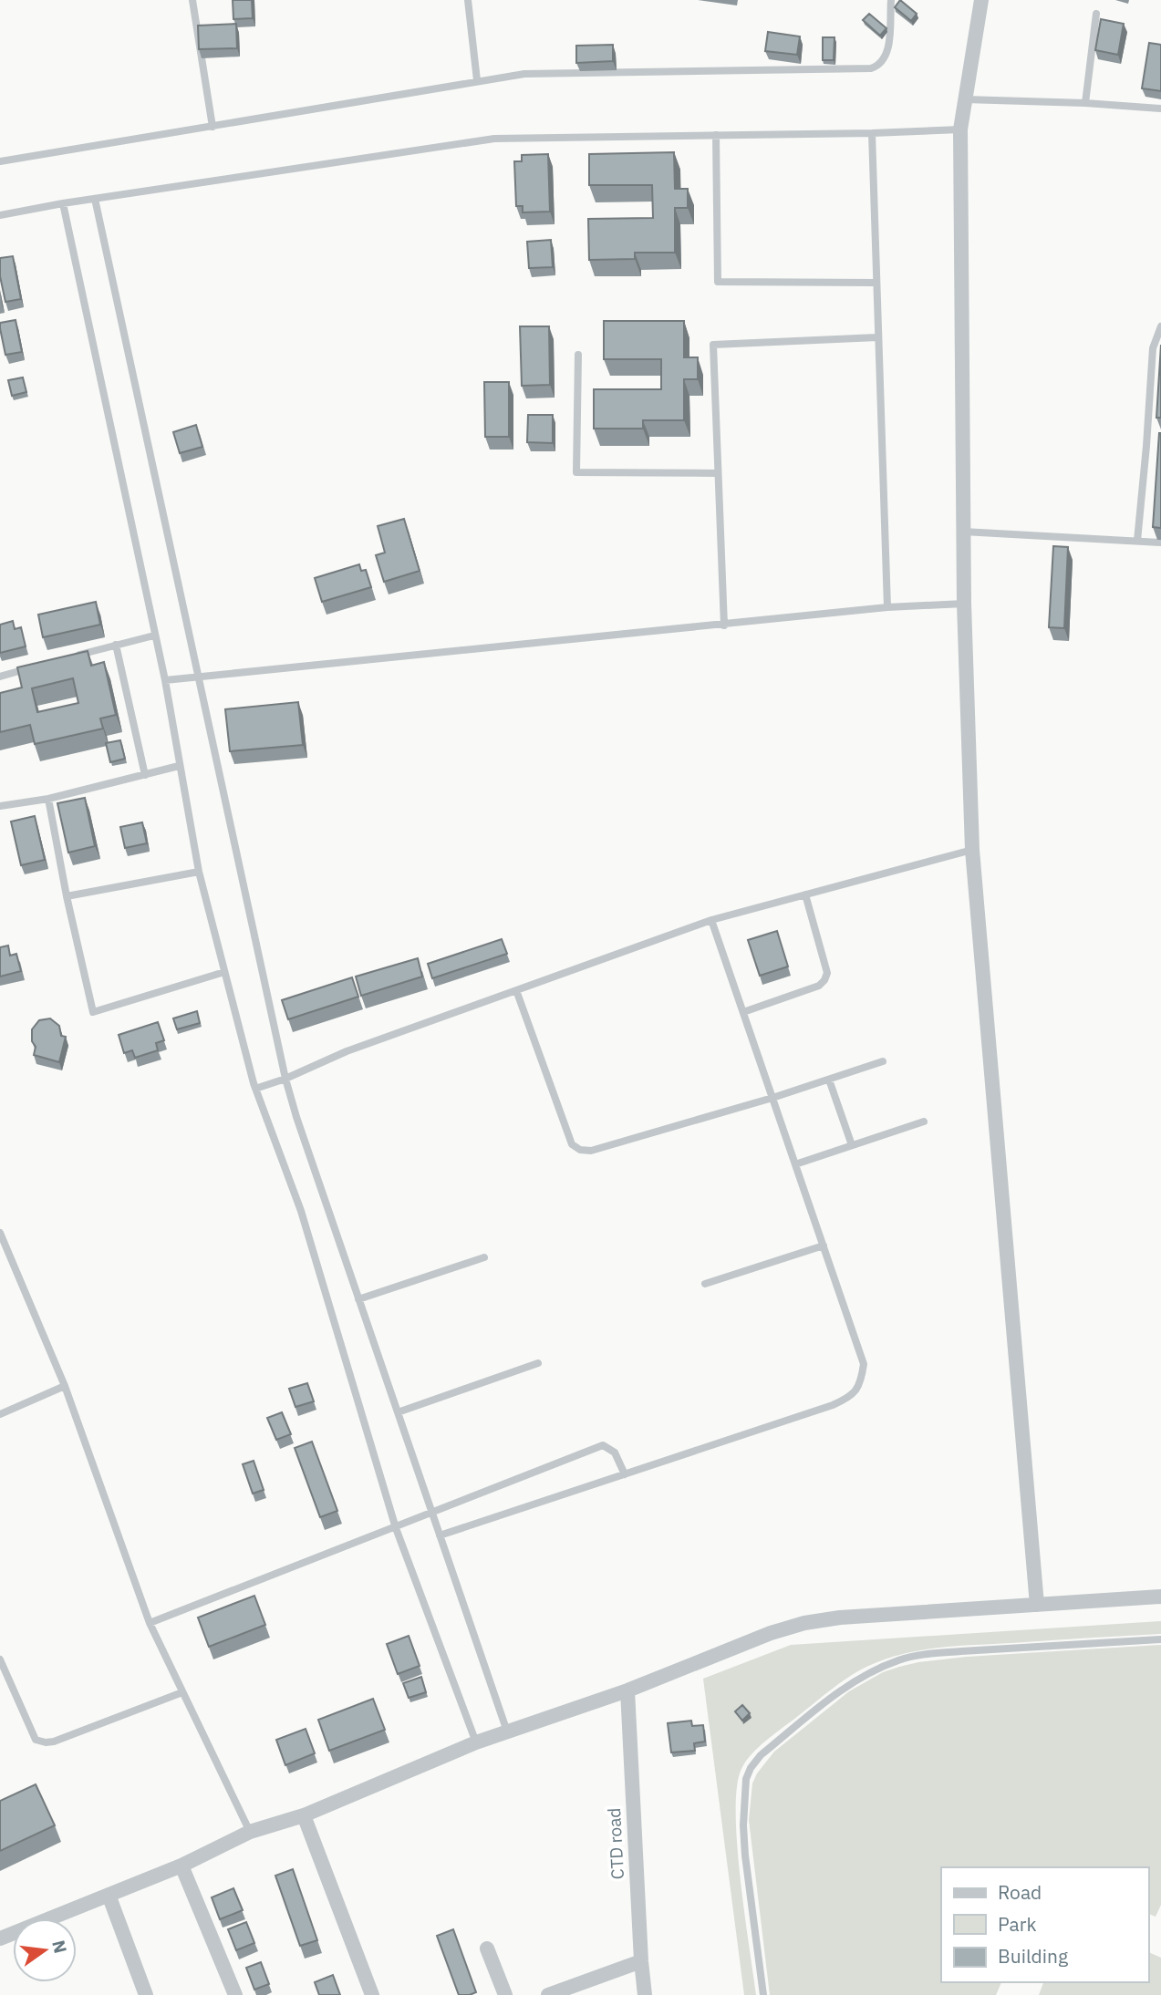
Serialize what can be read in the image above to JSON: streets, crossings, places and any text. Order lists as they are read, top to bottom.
{
  "streets": {
    "street": ["CTD road"]
  },
  "legend": ["Road", "Park", "Building"],
  "north": "right"
}
